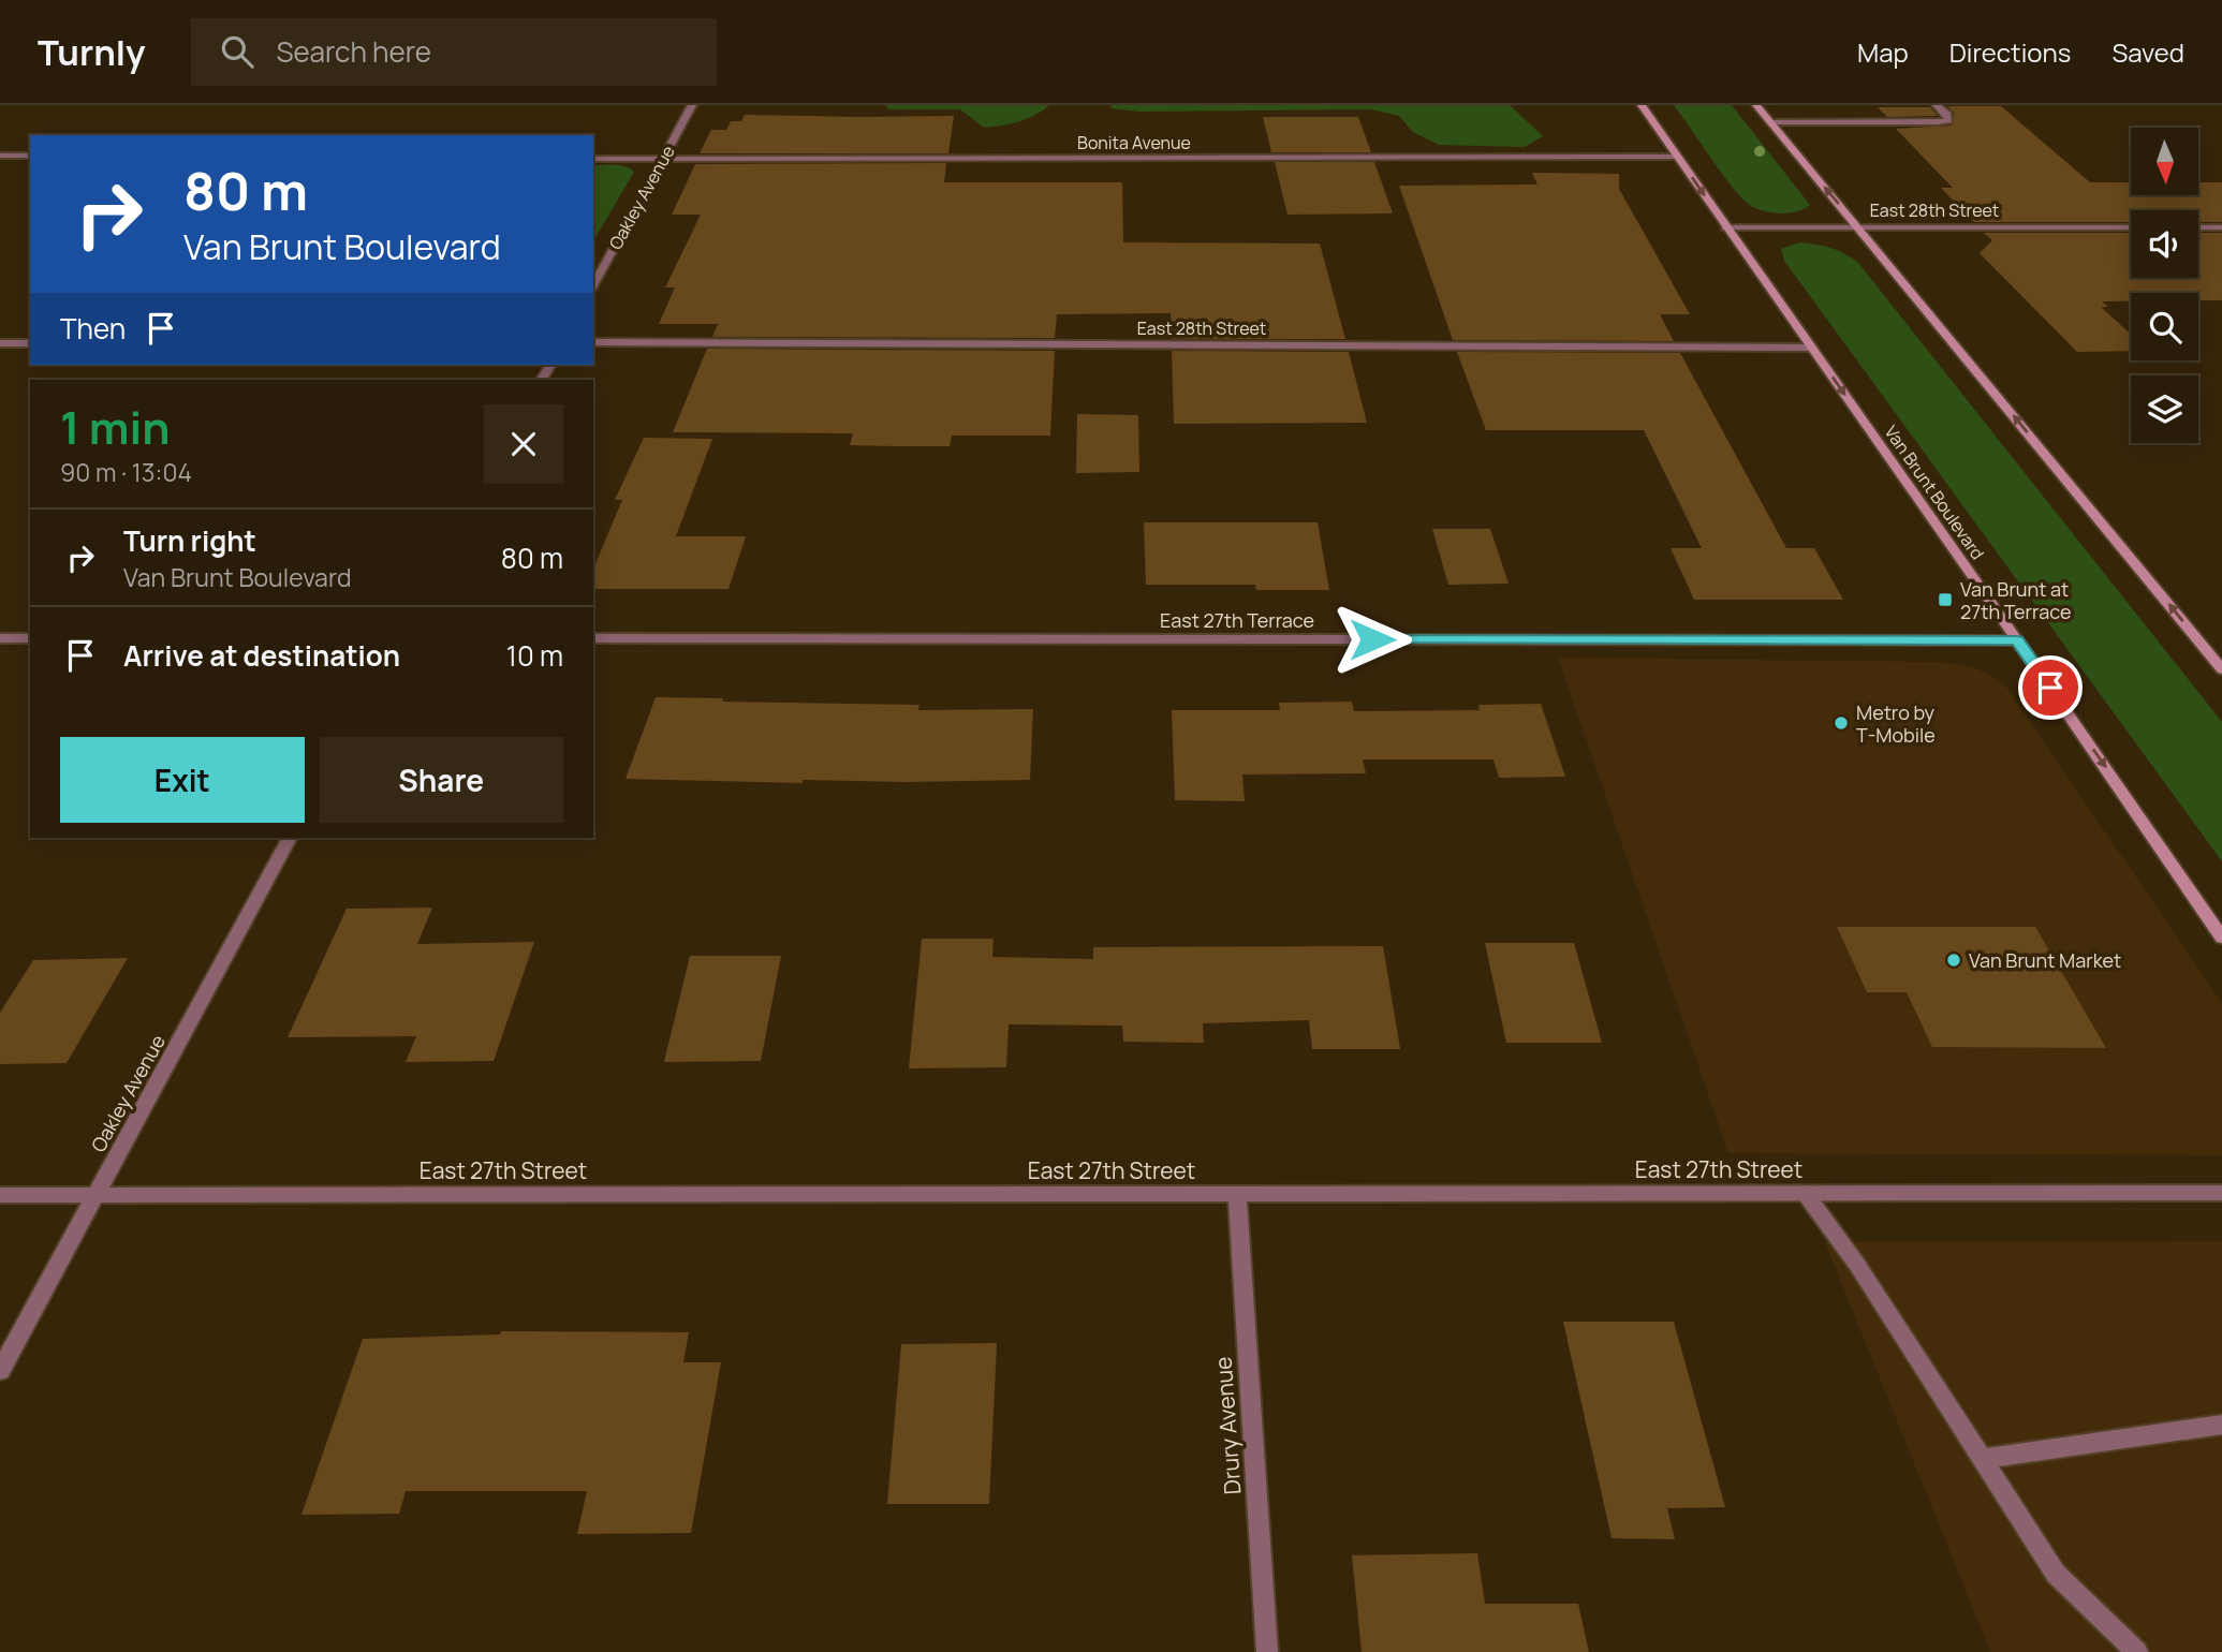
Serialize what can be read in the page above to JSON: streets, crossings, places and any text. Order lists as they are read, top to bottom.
{
  "streets": {
    "main road": ["Van Brunt Boulevard"],
    "street": [
      "Bonita Avenue",
      "Oakley Avenue",
      "East 28th Street",
      "East 27th Terrace",
      "East 27th Street",
      "Drury Avenue"
    ]
  },
  "crossings": [
    ["Bonita Avenue", "Oakley Avenue"],
    ["Bonita Avenue", "Van Brunt Boulevard"],
    ["Oakley Avenue", "East 27th Street"],
    ["East 28th Street", "Van Brunt Boulevard"],
    ["Van Brunt Boulevard", "East 27th Terrace"],
    ["East 27th Street", "Drury Avenue"]
  ],
  "places": {
    "transit": ["Van Brunt at 27th Terrace"],
    "other": ["Metro by T-Mobile", "Van Brunt Market"]
  },
  "north": "bottom",
  "page": {
    "header": "Turnly",
    "search": "Search here",
    "nav": ["Map", "Directions", "Saved"],
    "turn": ["80 m", "Van Brunt Boulevard"],
    "then": "Then",
    "heading": ["1 min", "90 m · 13:04"],
    "list": [
      {
        "name": "Turn right",
        "note": "Van Brunt Boulevard",
        "value": "80 m"
      },
      {
        "name": "Arrive at destination",
        "value": "10 m"
      }
    ],
    "buttons": ["Exit", "Share"]
  }
}
